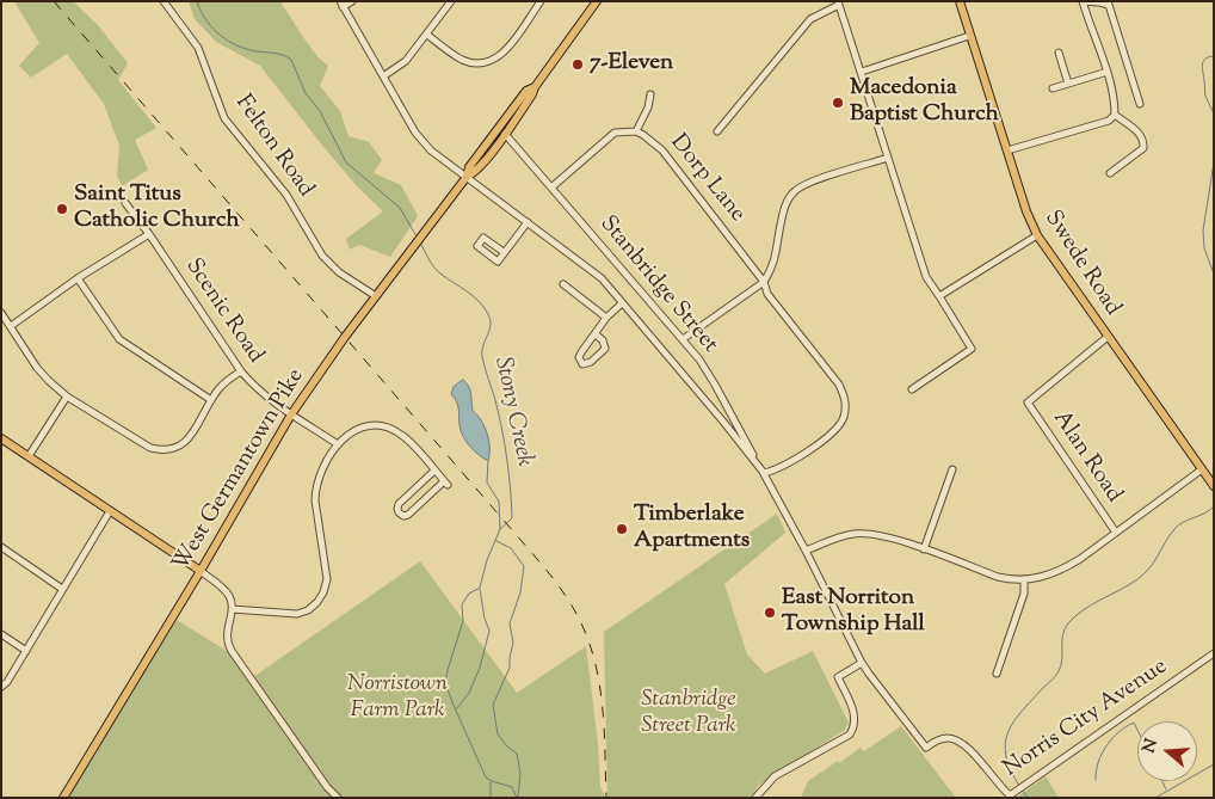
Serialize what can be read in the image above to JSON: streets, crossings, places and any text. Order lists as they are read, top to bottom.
{
  "streets": {
    "main road": ["Swede Road", "West Germantown Pike"],
    "street": [
      "Felton Road",
      "Dorp Lane",
      "Stanbridge Street",
      "Scenic Road",
      "Alan Road",
      "Norris City Avenue"
    ]
  },
  "crossings": [
    ["Felton Road", "West Germantown Pike"],
    ["Dorp Lane", "Stanbridge Street"],
    ["Swede Road", "Alan Road"],
    ["Stanbridge Street", "West Germantown Pike"],
    ["Stanbridge Street", "Norris City Avenue"],
    ["Scenic Road", "West Germantown Pike"]
  ],
  "water": ["Stony Creek"],
  "parks": ["Norristown Farm Park", "Stanbridge Street Park"],
  "places": [
    "7-Eleven",
    "Macedonia Baptist Church",
    "Saint Titus Catholic Church",
    "Timberlake Apartments",
    "East Norriton Township Hall"
  ],
  "north": "left"
}
